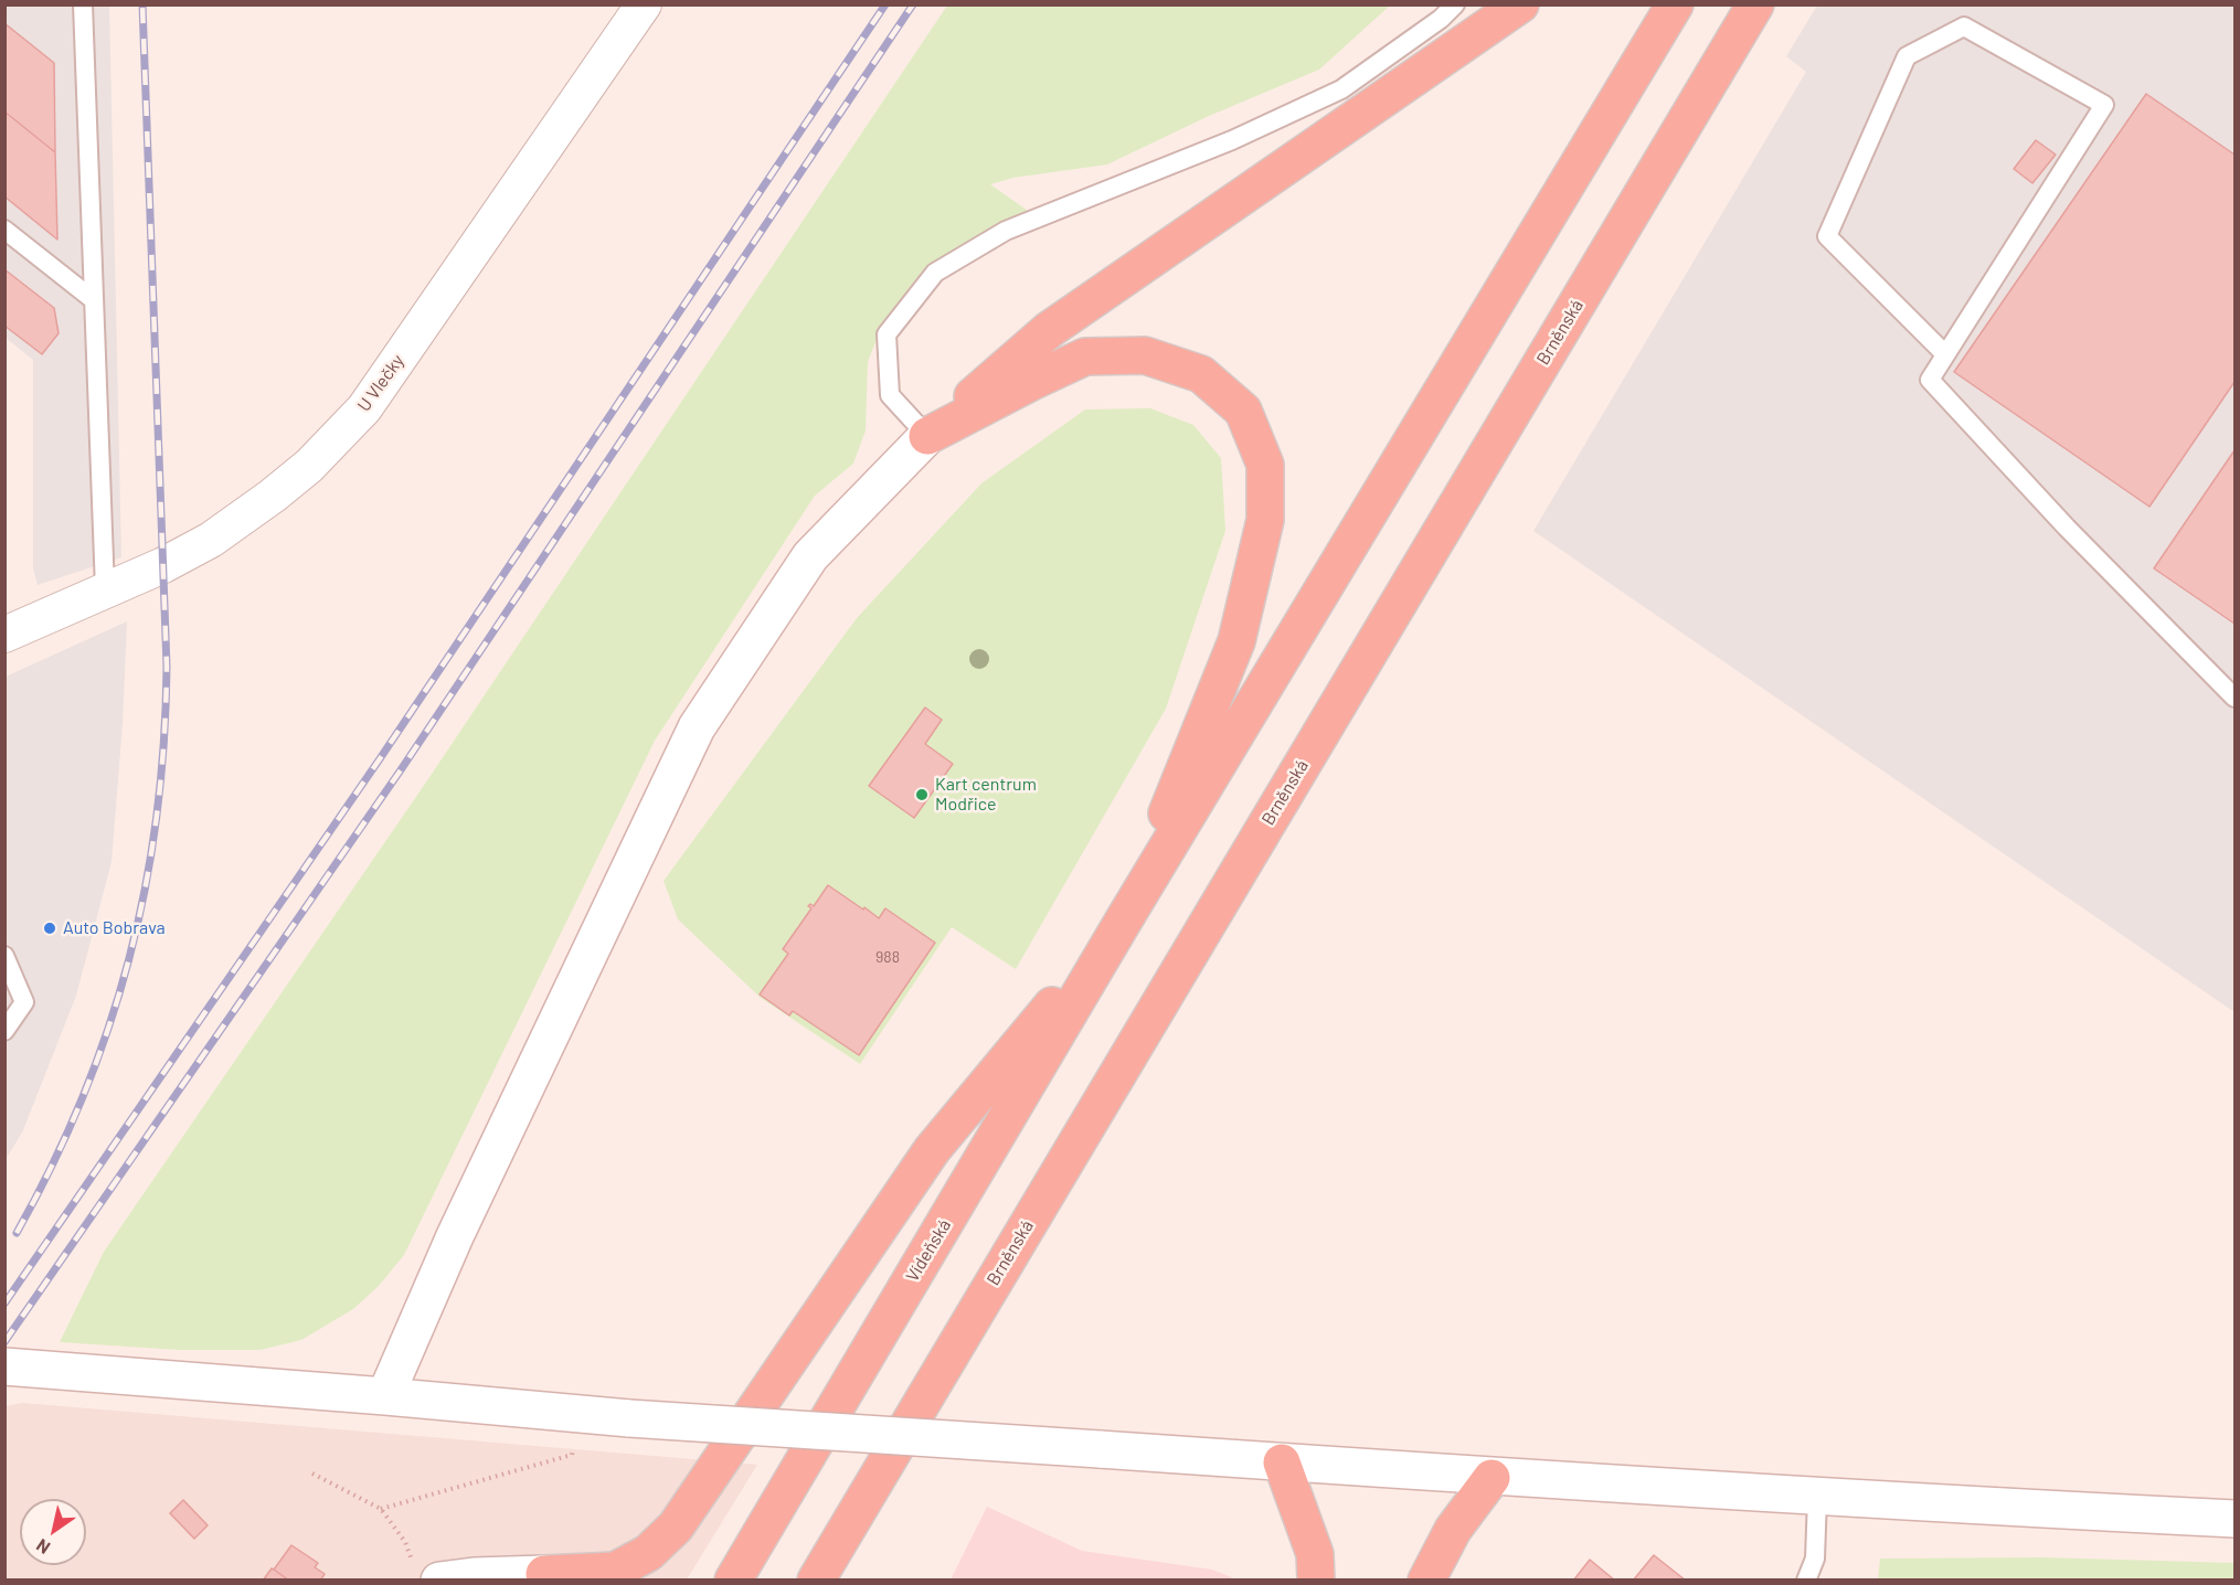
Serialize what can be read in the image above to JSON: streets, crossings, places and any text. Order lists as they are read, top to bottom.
{
  "streets": {
    "highway": ["Brněnská", "Vídeňská"],
    "street": ["U Vlečky"]
  },
  "places": ["Kart centrum Modřice", "Auto Bobrava"],
  "house_numbers": ["988"],
  "north": "bottom left"
}
